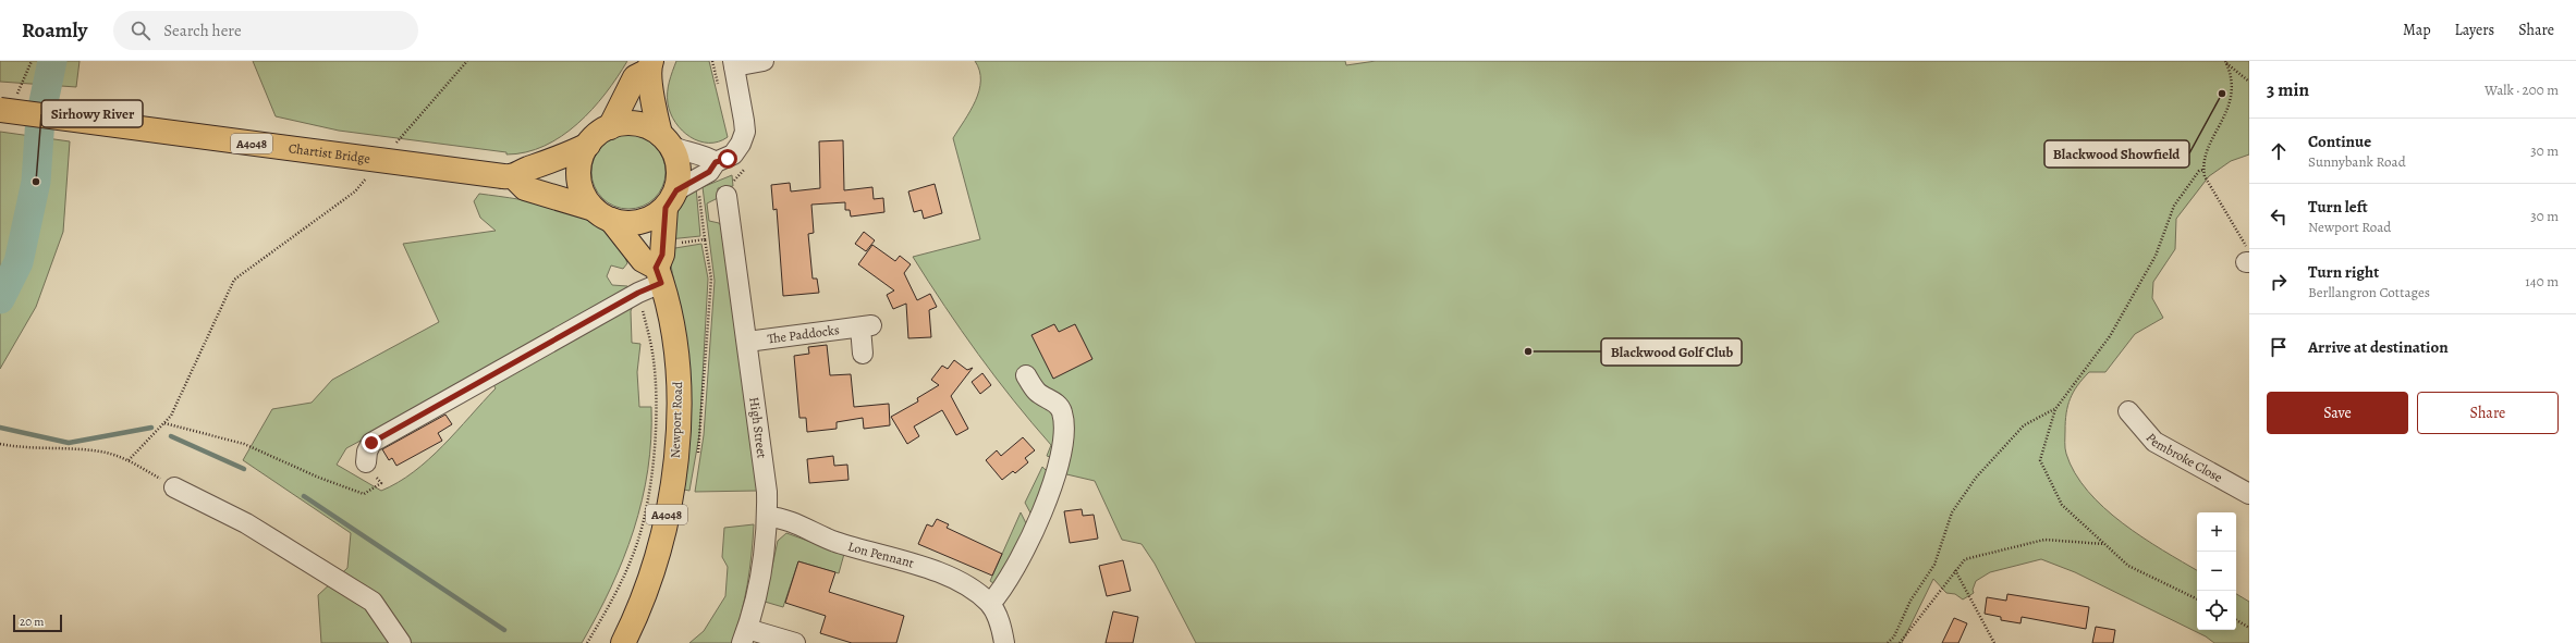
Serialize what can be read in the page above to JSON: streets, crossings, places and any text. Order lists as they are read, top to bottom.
{
  "streets": {
    "main road": ["A4048", "Chartist Bridge", "Newport Road"],
    "street": [
      "The Paddocks",
      "High Street",
      "Pembroke Close",
      "Lon Pennant"
    ]
  },
  "crossings": [
    ["A4048", "Chartist Bridge"],
    ["A4048", "Newport Road"],
    ["The Paddocks", "High Street"],
    ["High Street", "Lon Pennant"]
  ],
  "places": ["Blackwood Showfield", "Sirhowy River", "Blackwood Golf Club"],
  "scale_bar": "20 m",
  "page": {
    "header": "Roamly",
    "search": "Search here",
    "nav": ["Map", "Layers", "Share"],
    "heading": ["3 min", "Walk · 200 m"],
    "list": [
      ["Continue", "Sunnybank Road", "30 m"],
      ["Turn left", "Newport Road", "30 m"],
      ["Turn right", "Berllangron Cottages", "140 m"],
      "Arrive at destination"
    ],
    "buttons": ["Save", "Share"],
    "map_buttons": ["+", "−"],
    "scale": "20 m"
  }
}
